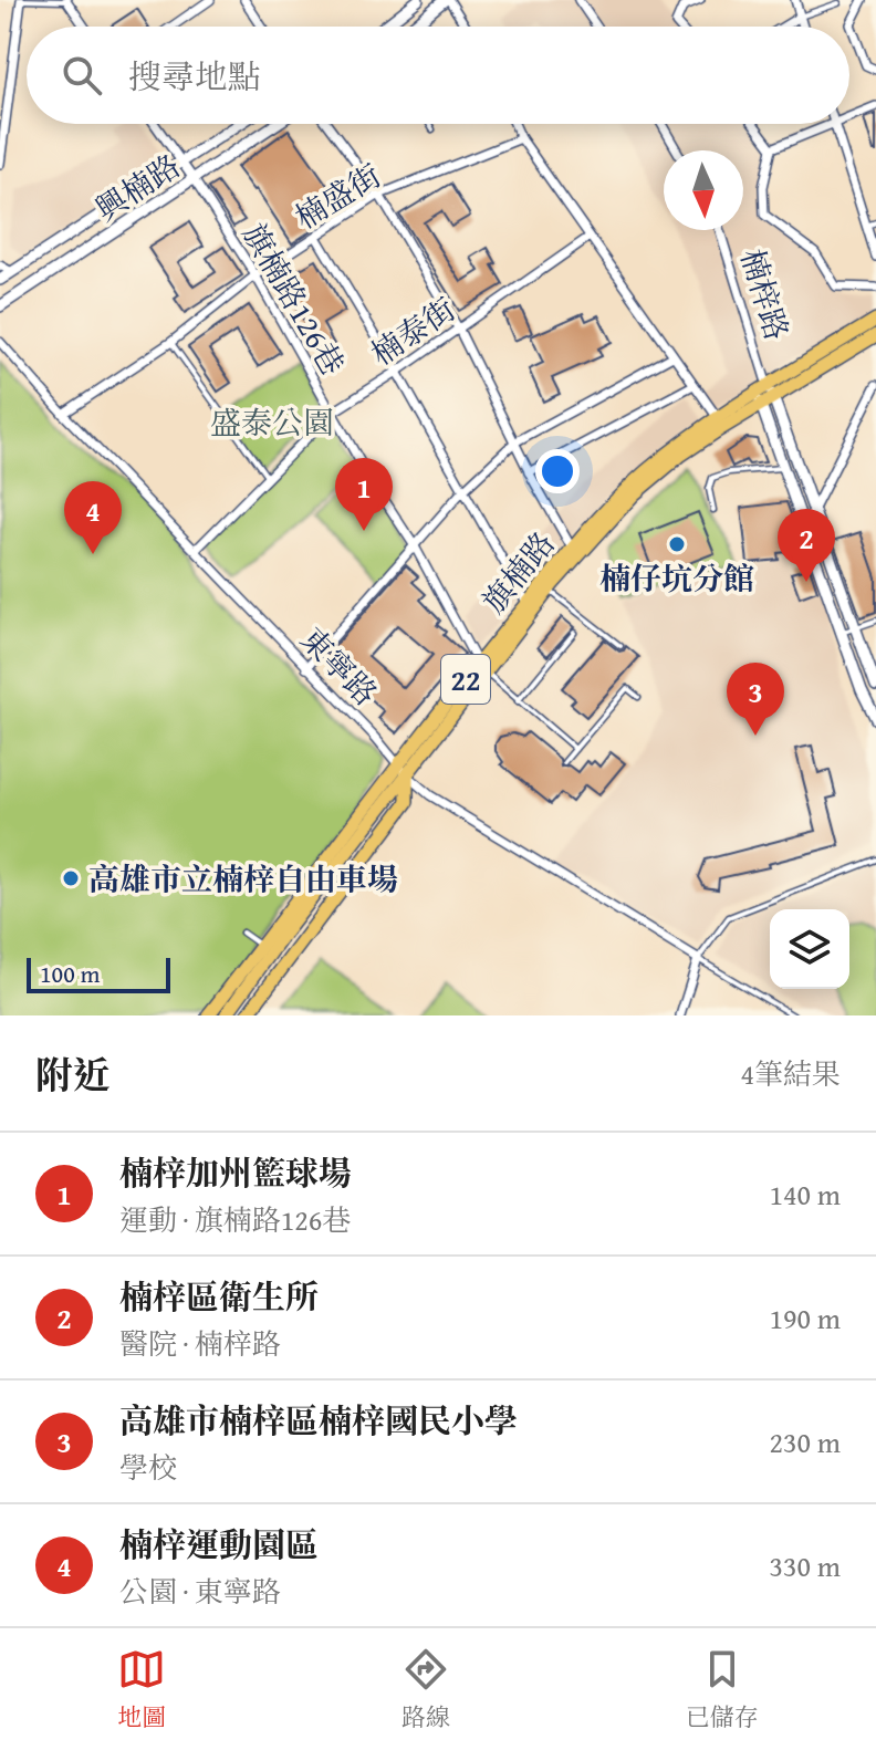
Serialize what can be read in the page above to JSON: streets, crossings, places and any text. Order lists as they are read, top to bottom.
{
  "streets": {
    "main road": ["旗楠路", "22"],
    "street": [
      "興楠路",
      "楠盛街",
      "楠梓路",
      "旗楠路126巷",
      "楠泰街",
      "東寧路"
    ]
  },
  "crossings": [
    ["興楠路", "旗楠路126巷"],
    ["楠盛街", "旗楠路126巷"],
    ["楠盛街", "東寧路"],
    ["楠梓路", "旗楠路"],
    ["旗楠路126巷", "楠泰街"],
    ["旗楠路126巷", "旗楠路"],
    ["楠泰街", "東寧路"],
    ["旗楠路", "東寧路"]
  ],
  "parks": ["盛泰公園"],
  "places": ["楠仔坑分館", "高雄市立楠梓自由車場"],
  "scale_bar": "100 m",
  "north": "bottom",
  "page": {
    "search": "搜尋地點",
    "pins": [
      "1",
      "4",
      "2",
      "3"
    ],
    "scale": "100 m",
    "heading": ["附近", "4筆結果"],
    "list": [
      {
        "mark": "1",
        "name": "楠梓加州籃球場",
        "note": "運動 · 旗楠路126巷",
        "value": "140 m"
      },
      {
        "mark": "2",
        "name": "楠梓區衛生所",
        "note": "醫院 · 楠梓路",
        "value": "190 m"
      },
      {
        "mark": "3",
        "name": "高雄市楠梓區楠梓國民小學",
        "note": "學校",
        "value": "230 m"
      },
      {
        "mark": "4",
        "name": "楠梓運動園區",
        "note": "公園 · 東寧路",
        "value": "330 m"
      }
    ],
    "nav": ["地圖", "路線", "已儲存"]
  }
}
